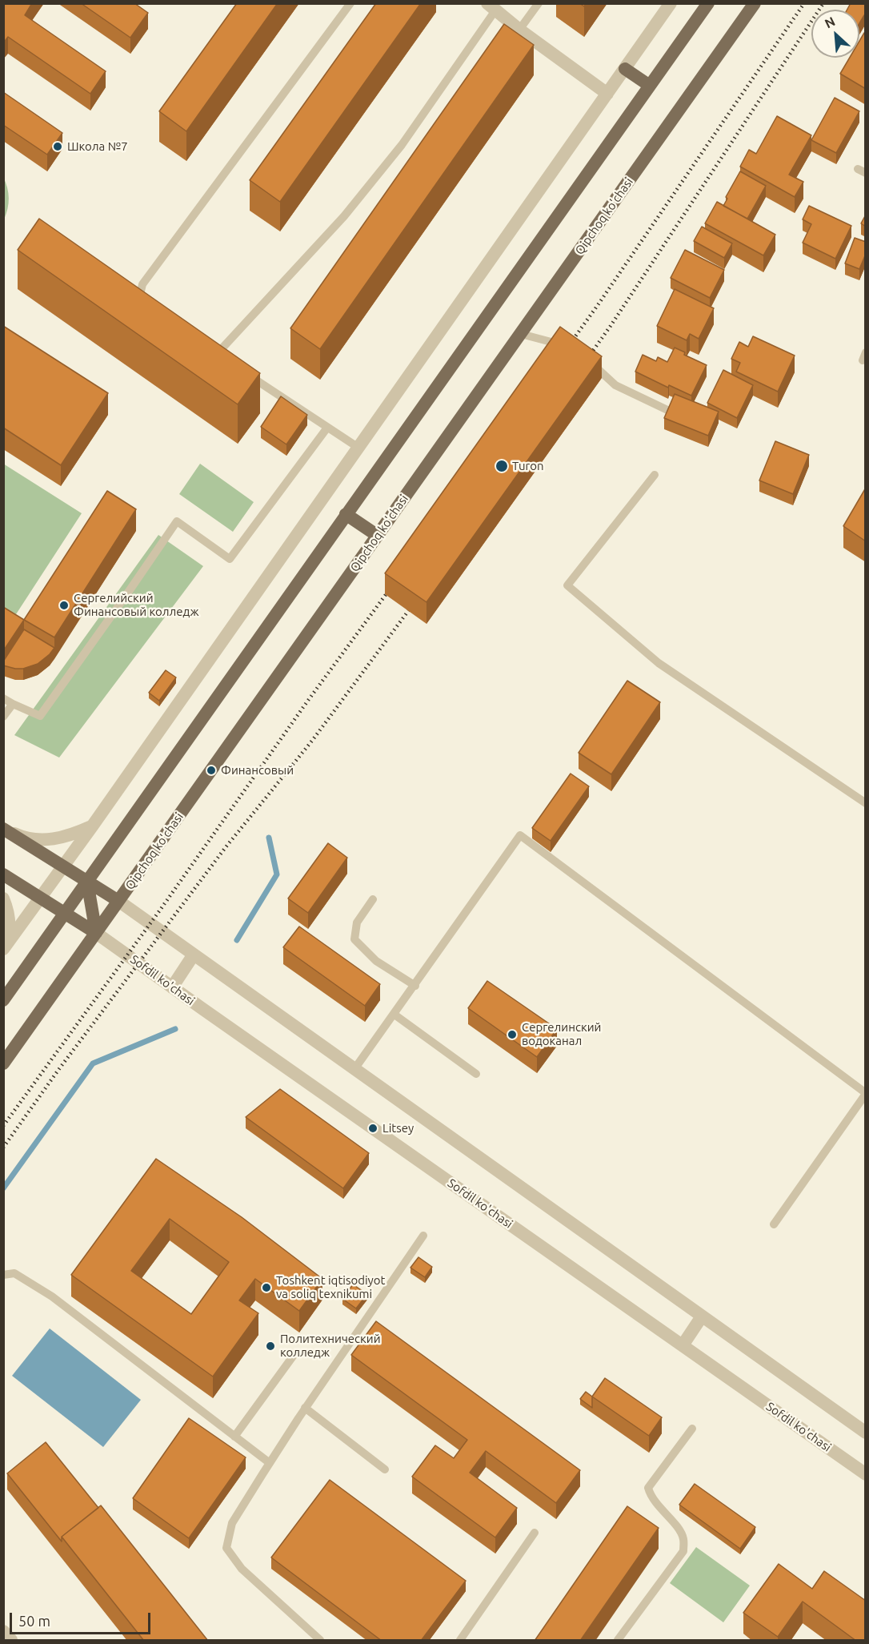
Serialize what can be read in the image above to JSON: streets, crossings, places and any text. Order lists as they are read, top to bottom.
{
  "streets": {
    "main road": ["Qipchoq ko'chasi"],
    "street": ["Sofdil ko'chasi"]
  },
  "crossings": [
    ["Qipchoq ko'chasi", "Sofdil ko'chasi"]
  ],
  "places": [
    "Школа №7",
    "Turon",
    "Сергелийский Финансовый колледж",
    "Финансовый",
    "Сергелинский водоканал",
    "Litsey",
    "Toshkent iqtisodiyot va soliq texnikumi",
    "Политехнический колледж"
  ],
  "scale_bar": "50 m",
  "north": "top left"
}
